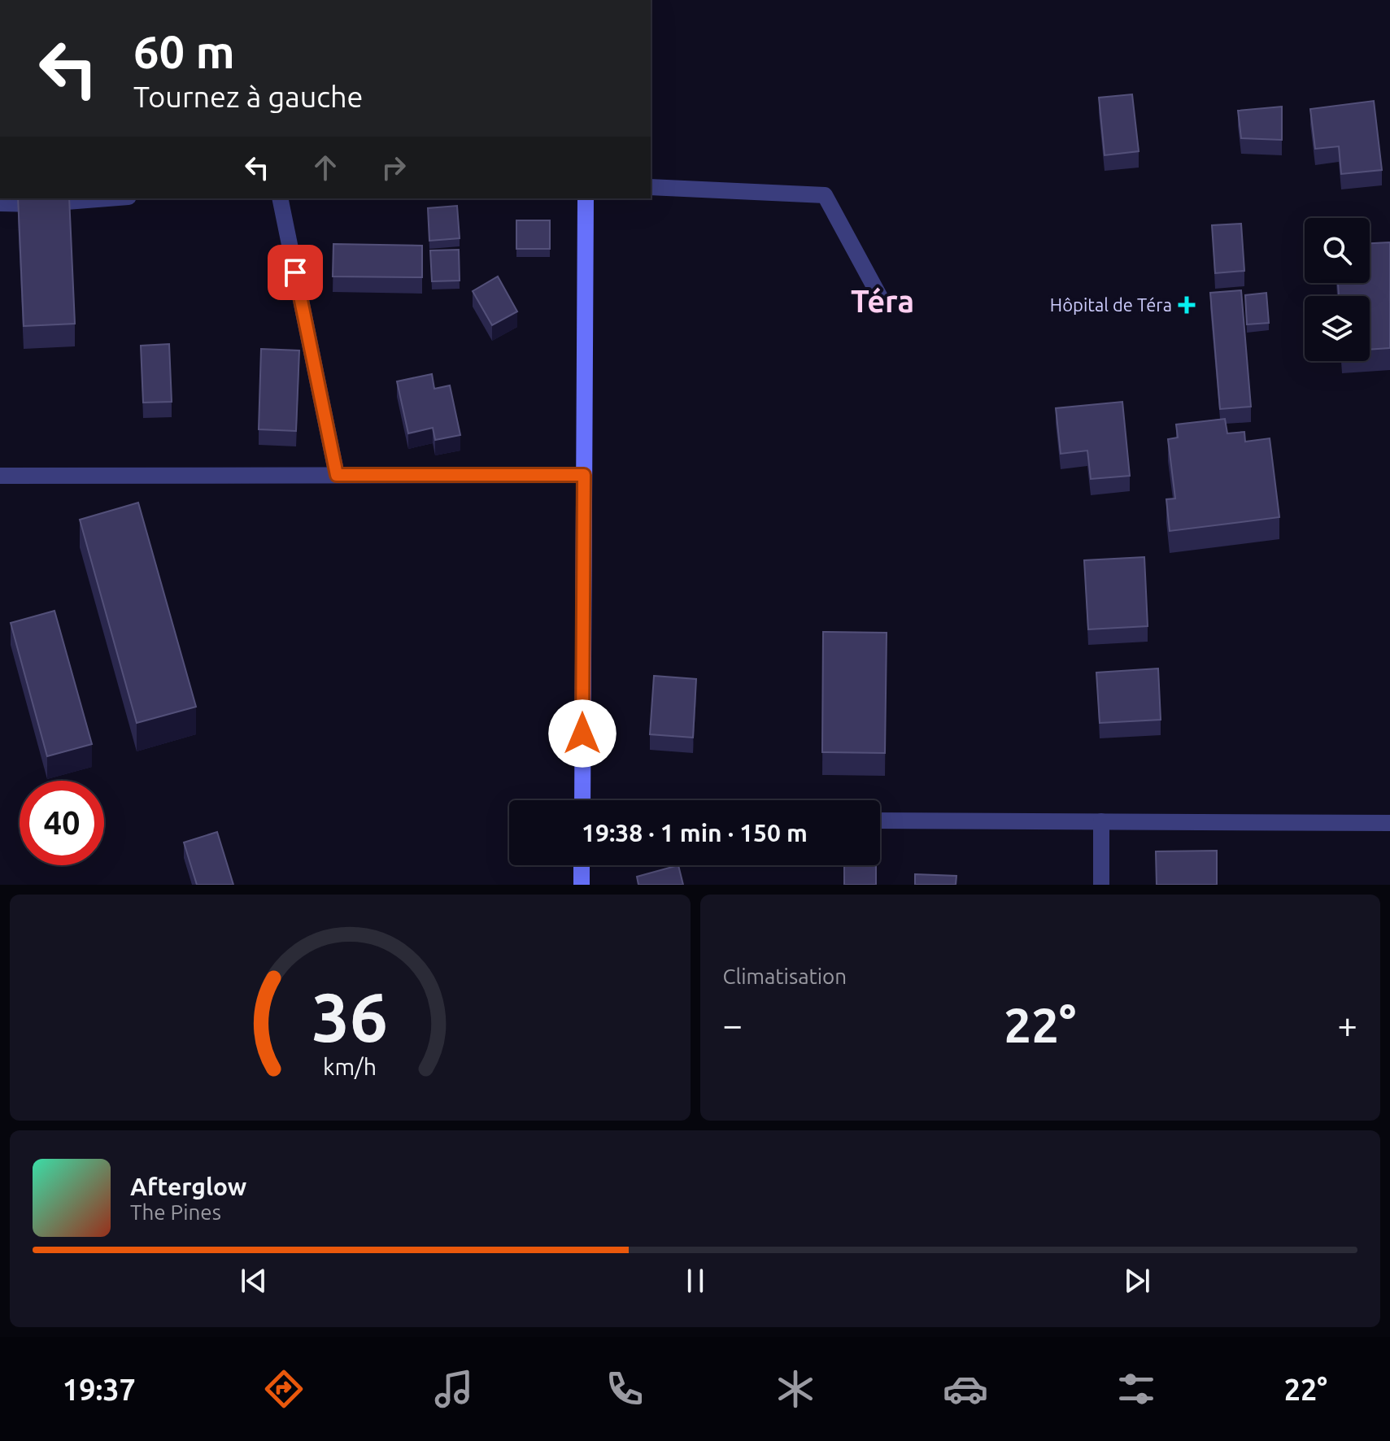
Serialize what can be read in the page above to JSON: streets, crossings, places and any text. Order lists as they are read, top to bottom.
{
  "districts": ["Téra"],
  "places": {
    "health": ["Hôpital de Téra"]
  },
  "page": {
    "turn": ["60 m", "Tournez à gauche"],
    "limit": "40",
    "trip": "19:38 · 1 min · 150 m",
    "tile": "Climatisation",
    "heat": ["−", "22°", "+"],
    "song": ["Afterglow", "The Pines"],
    "tabs": ["19:37", "22°"],
    "gauge": ["36", "km/h"]
  }
}
